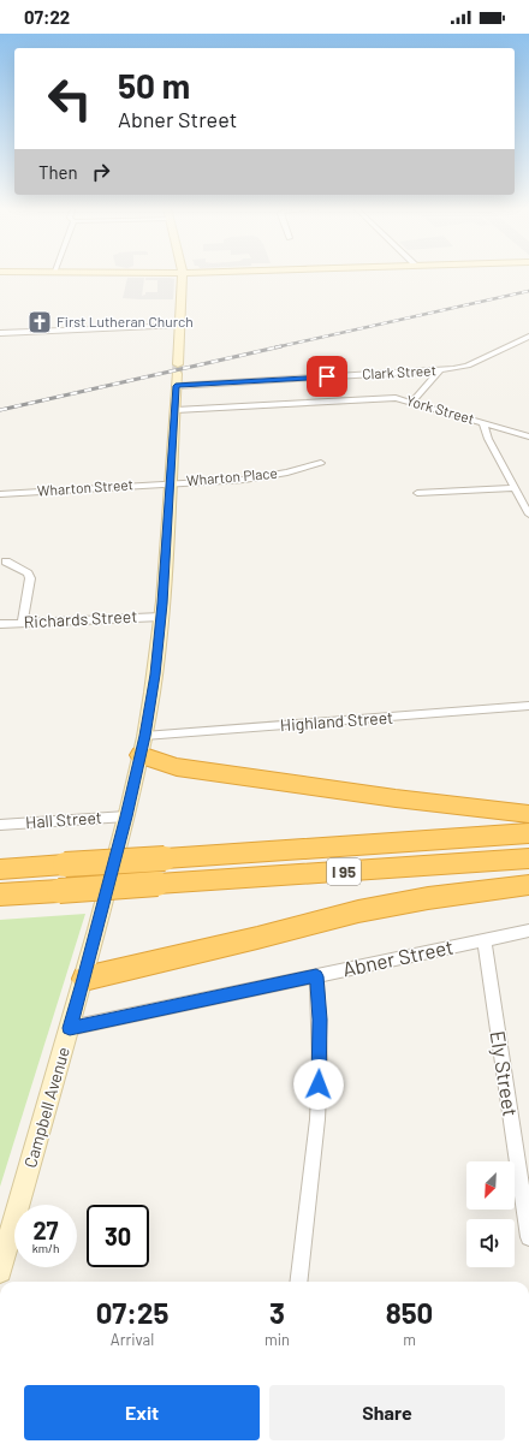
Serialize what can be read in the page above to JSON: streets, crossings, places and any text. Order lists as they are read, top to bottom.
{
  "streets": {
    "highway": ["I 95"],
    "main road": ["Campbell Avenue"],
    "street": [
      "Clark Street",
      "York Street",
      "Wharton Place",
      "Wharton Street",
      "Richards Street",
      "Highland Street",
      "Hall Street",
      "Abner Street",
      "Ely Street"
    ]
  },
  "crossings": [
    ["Clark Street", "Campbell Avenue"],
    ["York Street", "Campbell Avenue"],
    ["Wharton Place", "Wharton Street"],
    ["Wharton Place", "Campbell Avenue"],
    ["Wharton Street", "Campbell Avenue"],
    ["Richards Street", "Campbell Avenue"],
    ["Highland Street", "Campbell Avenue"],
    ["Hall Street", "Campbell Avenue"],
    ["Abner Street", "Ely Street"],
    ["Abner Street", "Campbell Avenue"]
  ],
  "places": {
    "church": ["First Lutheran Church"]
  },
  "north": "bottom left",
  "page": {
    "status": "07:22",
    "turn": ["50 m", "Abner Street"],
    "then": "Then",
    "speed": "27 km/h",
    "limit": "30",
    "eta": [
      "07:25",
      "Arrival",
      "3",
      "min",
      "850",
      "m"
    ],
    "buttons": ["Exit", "Share"]
  }
}
